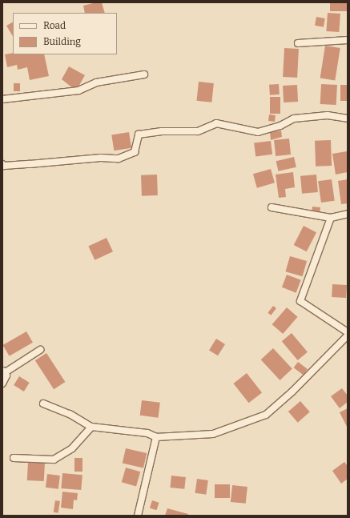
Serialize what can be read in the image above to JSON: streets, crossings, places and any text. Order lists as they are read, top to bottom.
{
  "legend": ["Road", "Building"]
}
